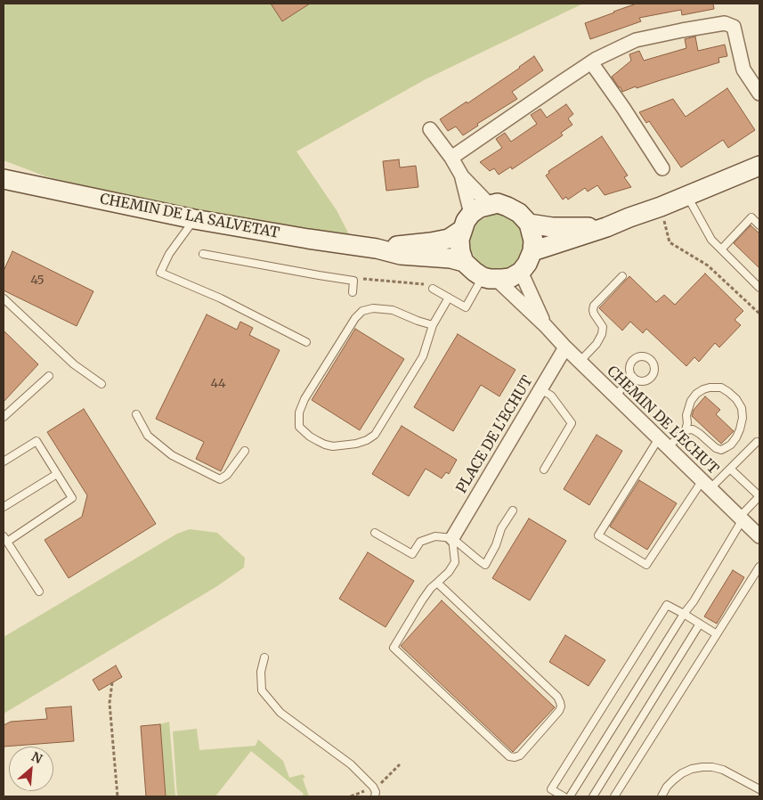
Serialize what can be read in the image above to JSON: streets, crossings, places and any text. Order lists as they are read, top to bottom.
{
  "streets": {
    "main road": ["CHEMIN DE LA SALVETAT"],
    "street": ["CHEMIN DE L'ECHUT", "PLACE DE L'ECHUT"]
  },
  "crossings": [
    ["CHEMIN DE LA SALVETAT", "CHEMIN DE L'ECHUT"],
    ["CHEMIN DE L'ECHUT", "PLACE DE L'ECHUT"]
  ],
  "house_numbers": ["45", "44"],
  "north": "top right"
}
